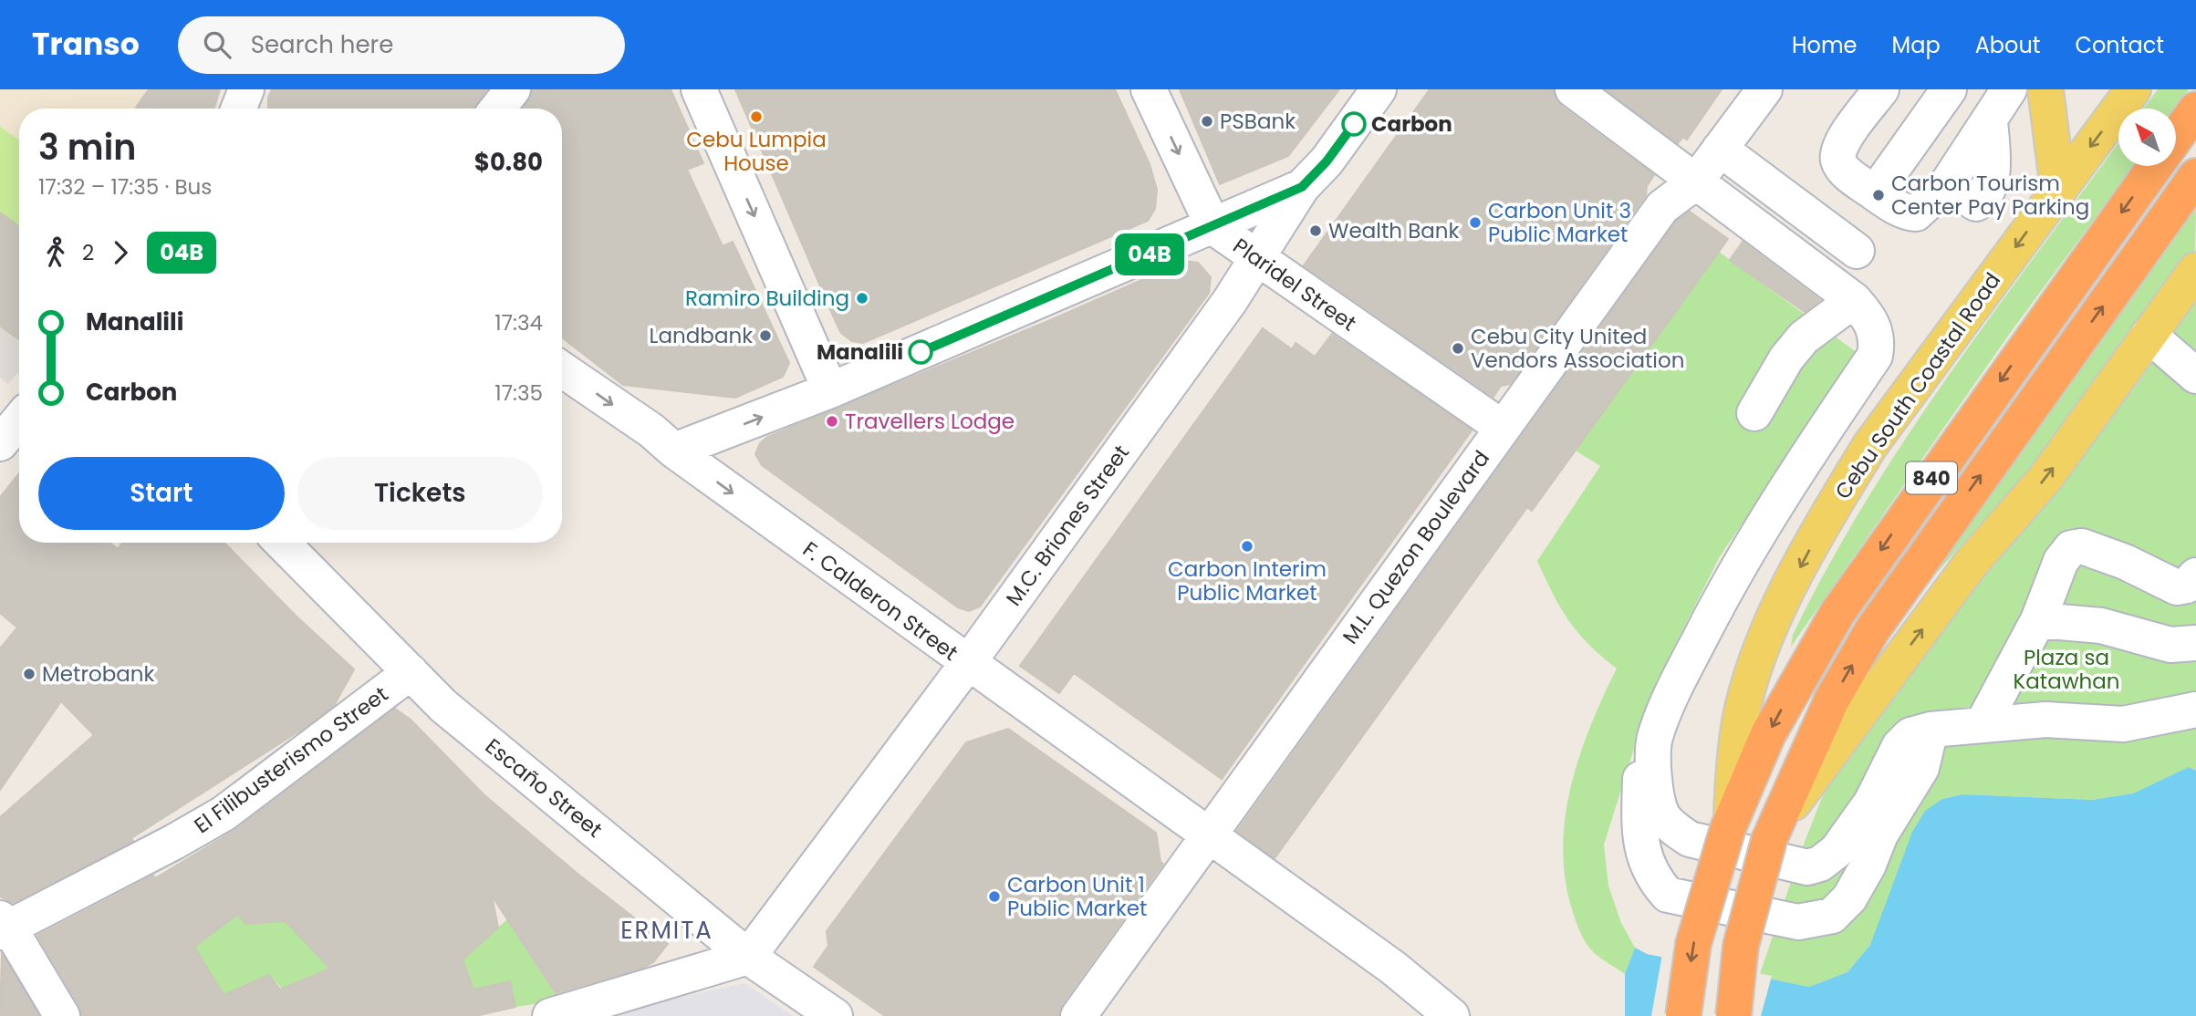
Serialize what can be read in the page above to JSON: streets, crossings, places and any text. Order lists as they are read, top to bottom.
{
  "streets": {
    "highway": ["Cebu South Coastal Road", "840"],
    "street": [
      "Plaridel Street",
      "M.C. Briones Street",
      "M.L. Quezon Boulevard",
      "F. Calderon Street",
      "El Filibusterismo Street",
      "Escaño Street"
    ]
  },
  "crossings": [
    ["Plaridel Street", "M.C. Briones Street"],
    ["Plaridel Street", "M.L. Quezon Boulevard"],
    ["M.C. Briones Street", "F. Calderon Street"],
    ["M.C. Briones Street", "Escaño Street"],
    ["M.L. Quezon Boulevard", "F. Calderon Street"],
    ["El Filibusterismo Street", "Escaño Street"]
  ],
  "one_way": ["F. Calderon Street"],
  "districts": ["ERMITA"],
  "parks": ["Plaza sa Katawhan"],
  "places": [
    "Cebu Lumpia House",
    "PSBank",
    "Carbon",
    "Carbon Tourism Center Pay Parking",
    "Carbon Unit 3 Public Market",
    "Wealth Bank",
    "Ramiro Building",
    "Landbank",
    "Cebu City United Vendors Association",
    "Manalili",
    "Travellers Lodge",
    "Carbon Interim Public Market",
    "Metrobank",
    "Carbon Unit 1 Public Market"
  ],
  "lines": ["bus line 04B"],
  "north": "top left",
  "page": {
    "header": "Transo",
    "search": "Search here",
    "nav": [
      "Home",
      "Map",
      "About",
      "Contact"
    ],
    "on_map": "04B",
    "heading": ["3 min", "17:32 – 17:35 · Bus", "$0.80"],
    "legs": ["2", "04B"],
    "list": [
      {
        "name": "Manalili",
        "value": "17:34"
      },
      {
        "name": "Carbon",
        "value": "17:35"
      }
    ],
    "buttons": ["Start", "Tickets"]
  }
}
